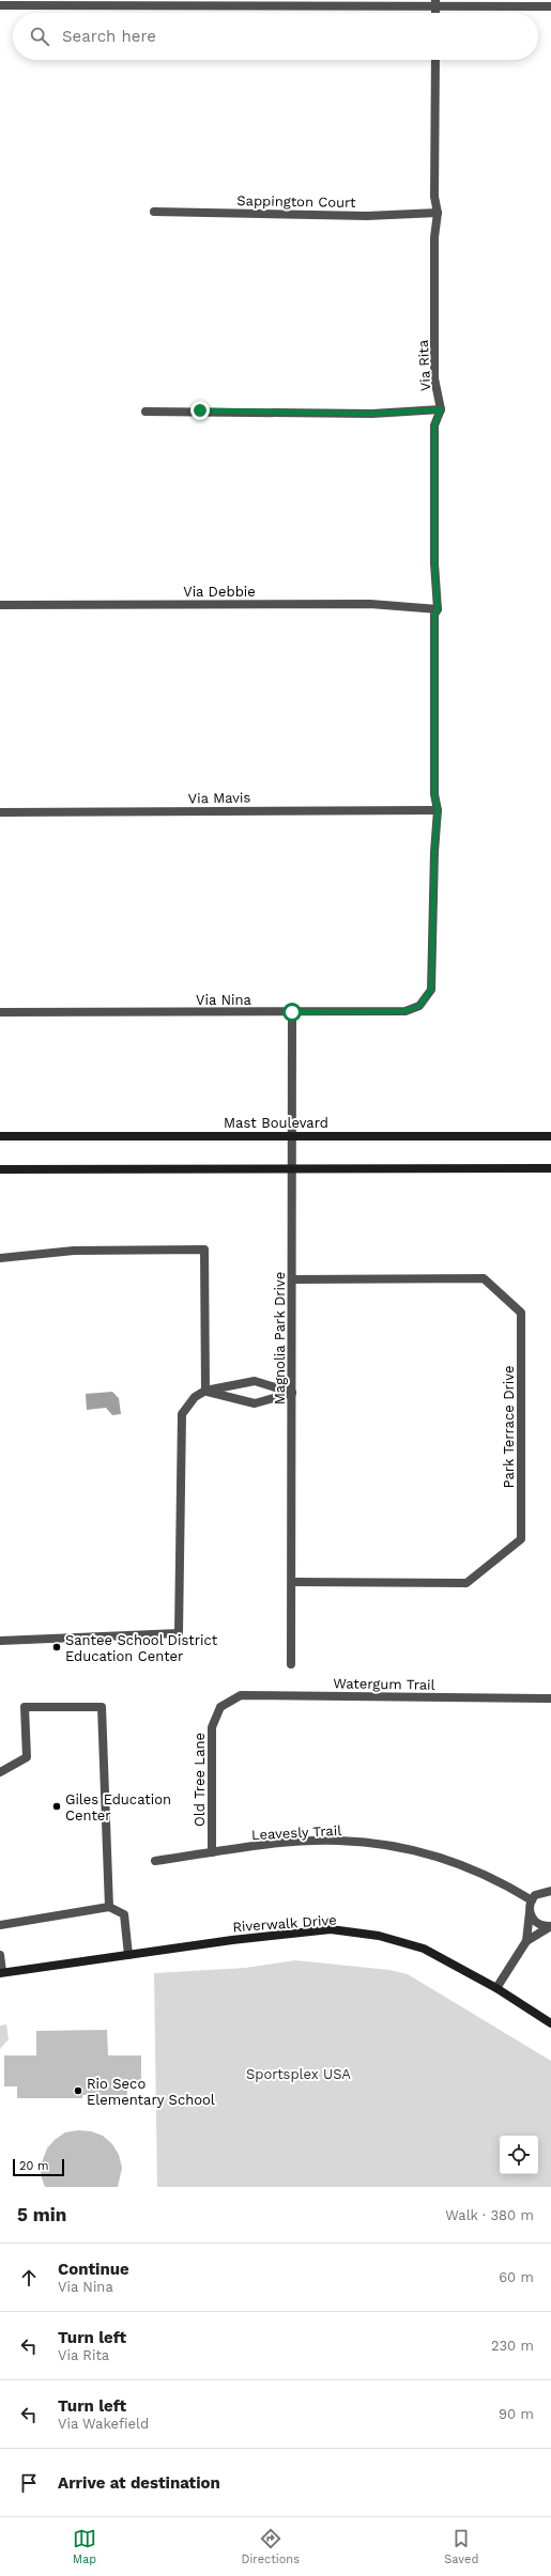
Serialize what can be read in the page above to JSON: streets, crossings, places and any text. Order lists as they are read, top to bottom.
{
  "streets": {
    "main road": ["Mast Boulevard", "Riverwalk Drive"],
    "street": [
      "Sappington Court",
      "Via Rita",
      "Via Debbie",
      "Via Mavis",
      "Via Nina",
      "Magnolia Park Drive",
      "Park Terrace Drive",
      "Watergum Trail",
      "Old Tree Lane",
      "Leavesly Trail"
    ]
  },
  "crossings": [
    ["Sappington Court", "Via Rita"],
    ["Via Rita", "Via Debbie"],
    ["Via Rita", "Via Mavis"],
    ["Via Rita", "Via Nina"],
    ["Via Nina", "Magnolia Park Drive"],
    ["Mast Boulevard", "Magnolia Park Drive"],
    ["Magnolia Park Drive", "Park Terrace Drive"],
    ["Watergum Trail", "Old Tree Lane"],
    ["Old Tree Lane", "Leavesly Trail"]
  ],
  "parks": ["Sportsplex USA"],
  "places": ["Santee School District Education Center", "Giles Education Center", "Rio Seco Elementary School"],
  "scale_bar": "20 m",
  "page": {
    "search": "Search here",
    "scale": "20 m",
    "heading": ["5 min", "Walk · 380 m"],
    "list": [
      ["Continue", "Via Nina", "60 m"],
      ["Turn left", "Via Rita", "230 m"],
      ["Turn left", "Via Wakefield", "90 m"],
      "Arrive at destination"
    ],
    "nav": ["Map", "Directions", "Saved"]
  }
}
